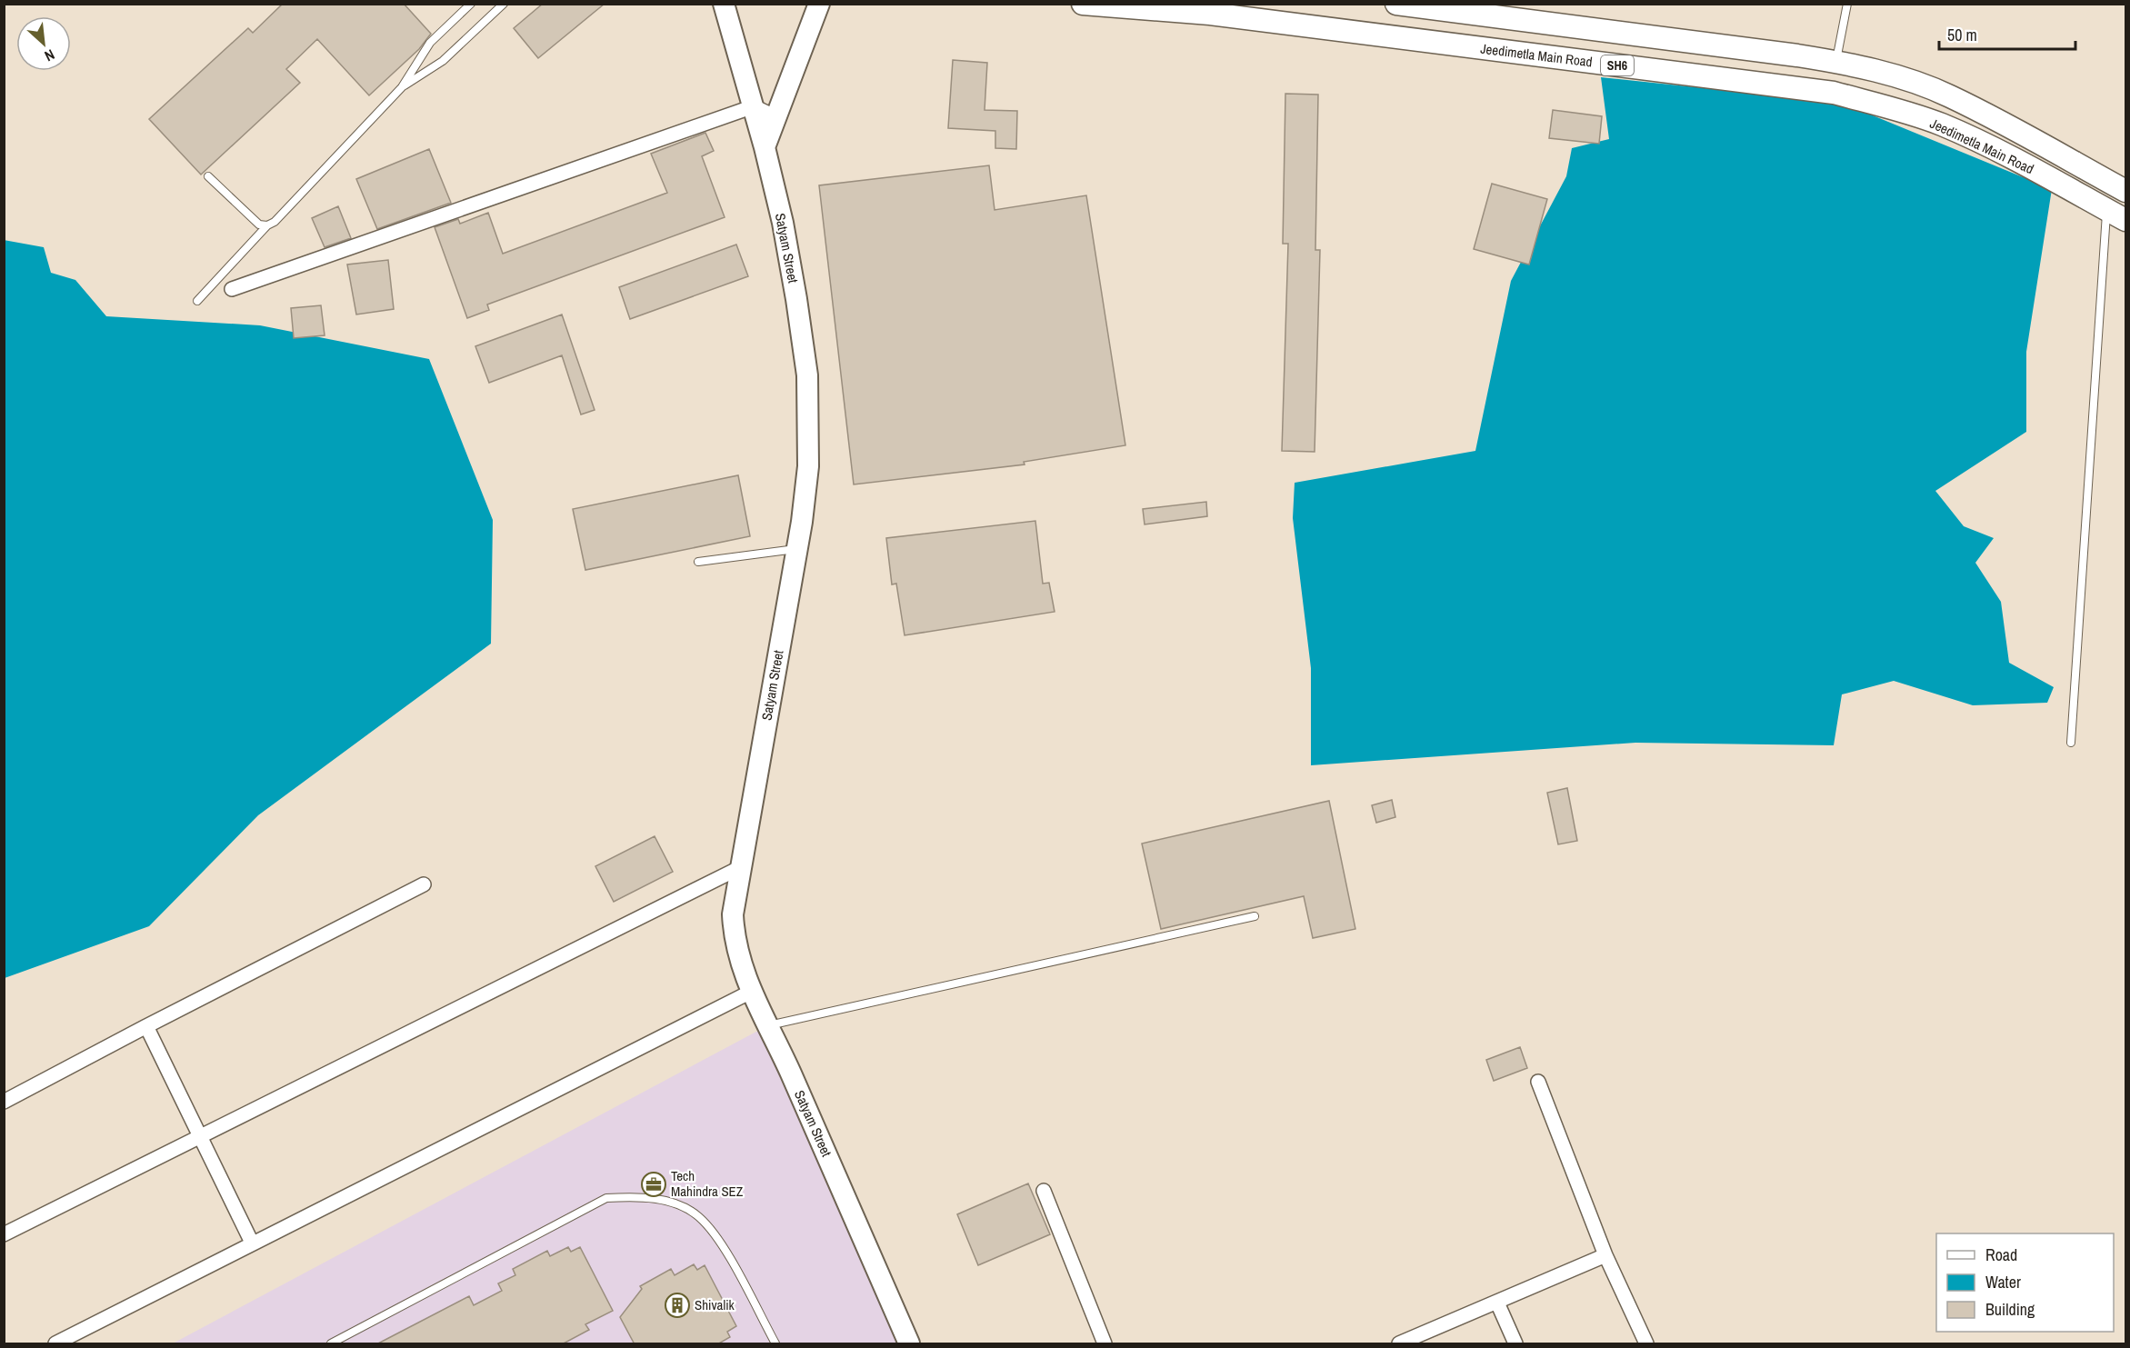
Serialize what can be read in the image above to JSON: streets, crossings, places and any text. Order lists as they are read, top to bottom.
{
  "streets": {
    "main road": ["Jeedimetla Main Road", "SH6"],
    "street": ["Satyam Street"]
  },
  "places": {
    "office": ["Tech Mahindra SEZ"],
    "building": ["Shivalik"]
  },
  "legend": ["Road", "Water", "Building"],
  "scale_bar": "50 m",
  "north": "bottom right"
}
